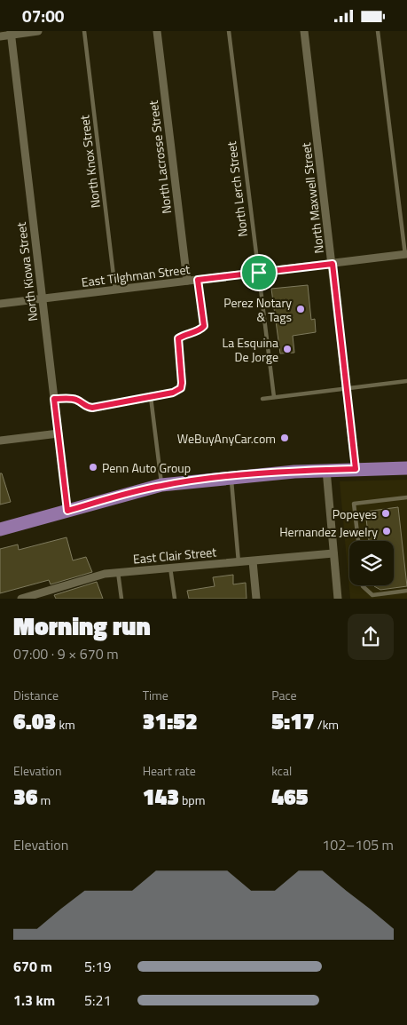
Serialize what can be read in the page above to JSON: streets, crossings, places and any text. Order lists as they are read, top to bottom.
{
  "streets": {
    "street": [
      "North Lacrosse Street",
      "North Maxwell Street",
      "North Kiowa Street",
      "East Tilghman Street",
      "East Clair Street"
    ],
    "lane": ["North Knox Street", "North Lerch Street"]
  },
  "crossings": [
    ["North Lacrosse Street", "East Tilghman Street"],
    ["North Knox Street", "East Tilghman Street"],
    ["North Lerch Street", "East Tilghman Street"],
    ["North Maxwell Street", "East Tilghman Street"],
    ["North Kiowa Street", "East Tilghman Street"]
  ],
  "places": [
    "Perez Notary & Tags",
    "La Esquina De Jorge",
    "WeBuyAnyCar.com",
    "Penn Auto Group",
    "Popeyes",
    "Hernandez Jewelry"
  ],
  "page": {
    "status": "07:00",
    "heading": ["Morning run", "07:00 · 9 × 670 m"],
    "stats": [
      ["Distance", "6.03 km"],
      ["Time", "31:52"],
      ["Pace", "5:17 /km"],
      ["Elevation", "36 m"],
      ["Heart rate", "143 bpm"],
      ["kcal", "465"]
    ],
    "chart": ["Elevation", "102–105 m"],
    "list": [
      {
        "name": "670 m",
        "note": "5:19"
      },
      {
        "name": "1.3 km",
        "note": "5:21"
      }
    ]
  }
}
